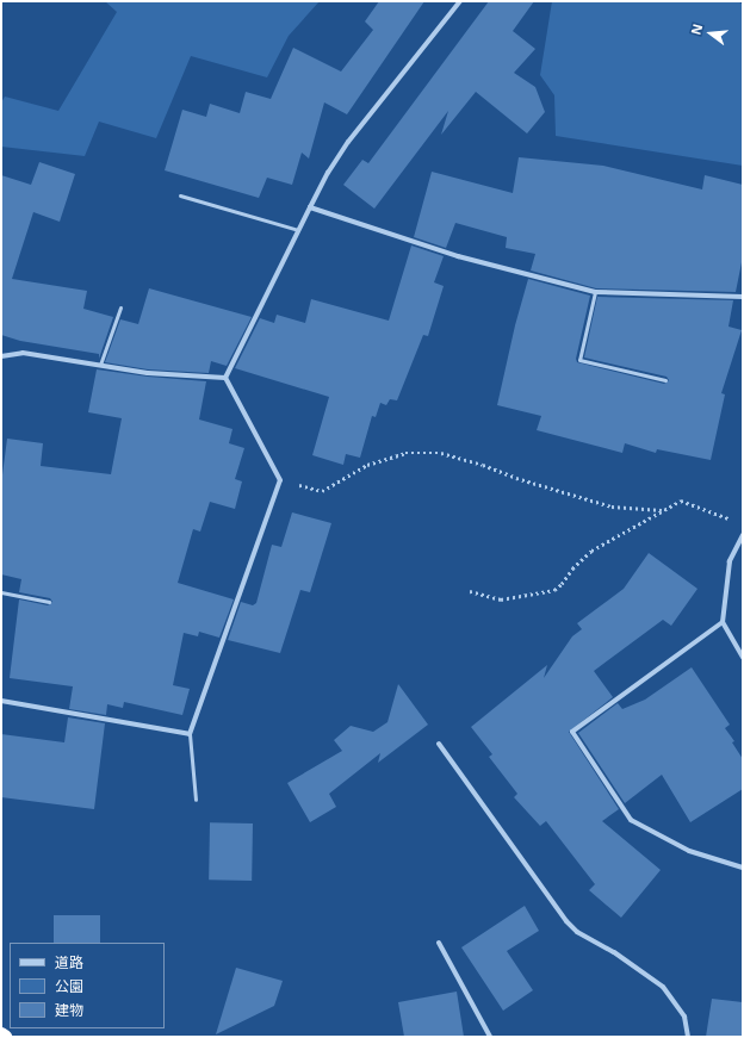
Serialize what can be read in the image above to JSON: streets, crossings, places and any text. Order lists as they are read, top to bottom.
{
  "legend": ["道路", "公園", "建物"],
  "north": "left"
}
